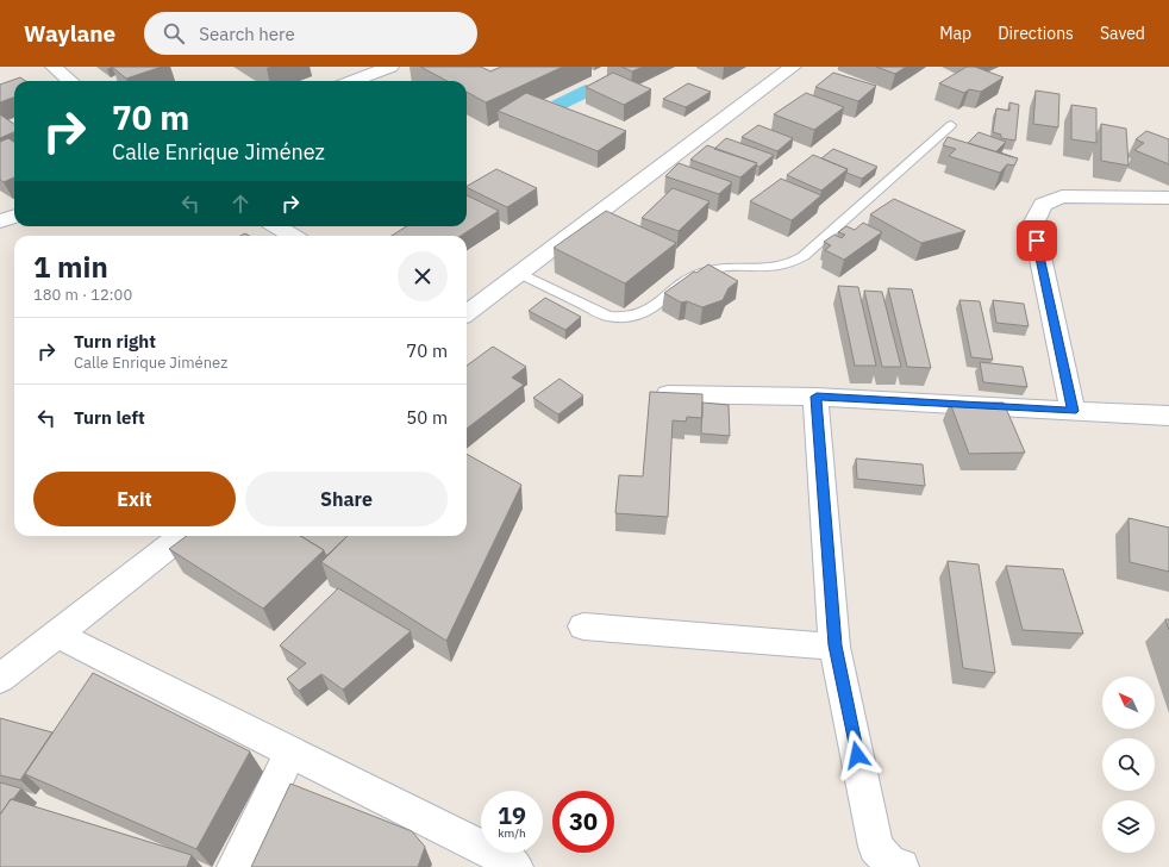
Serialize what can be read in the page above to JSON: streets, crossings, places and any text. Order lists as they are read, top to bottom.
{
  "north": "top left",
  "page": {
    "header": "Waylane",
    "search": "Search here",
    "nav": ["Map", "Directions", "Saved"],
    "turn": ["70 m", "Calle Enrique Jiménez"],
    "heading": ["1 min", "180 m · 12:00"],
    "list": [
      {
        "name": "Turn right",
        "note": "Calle Enrique Jiménez",
        "value": "70 m"
      },
      {
        "name": "Turn left",
        "value": "50 m"
      }
    ],
    "buttons": ["Exit", "Share"],
    "speed": "19 km/h",
    "limit": "30"
  }
}
